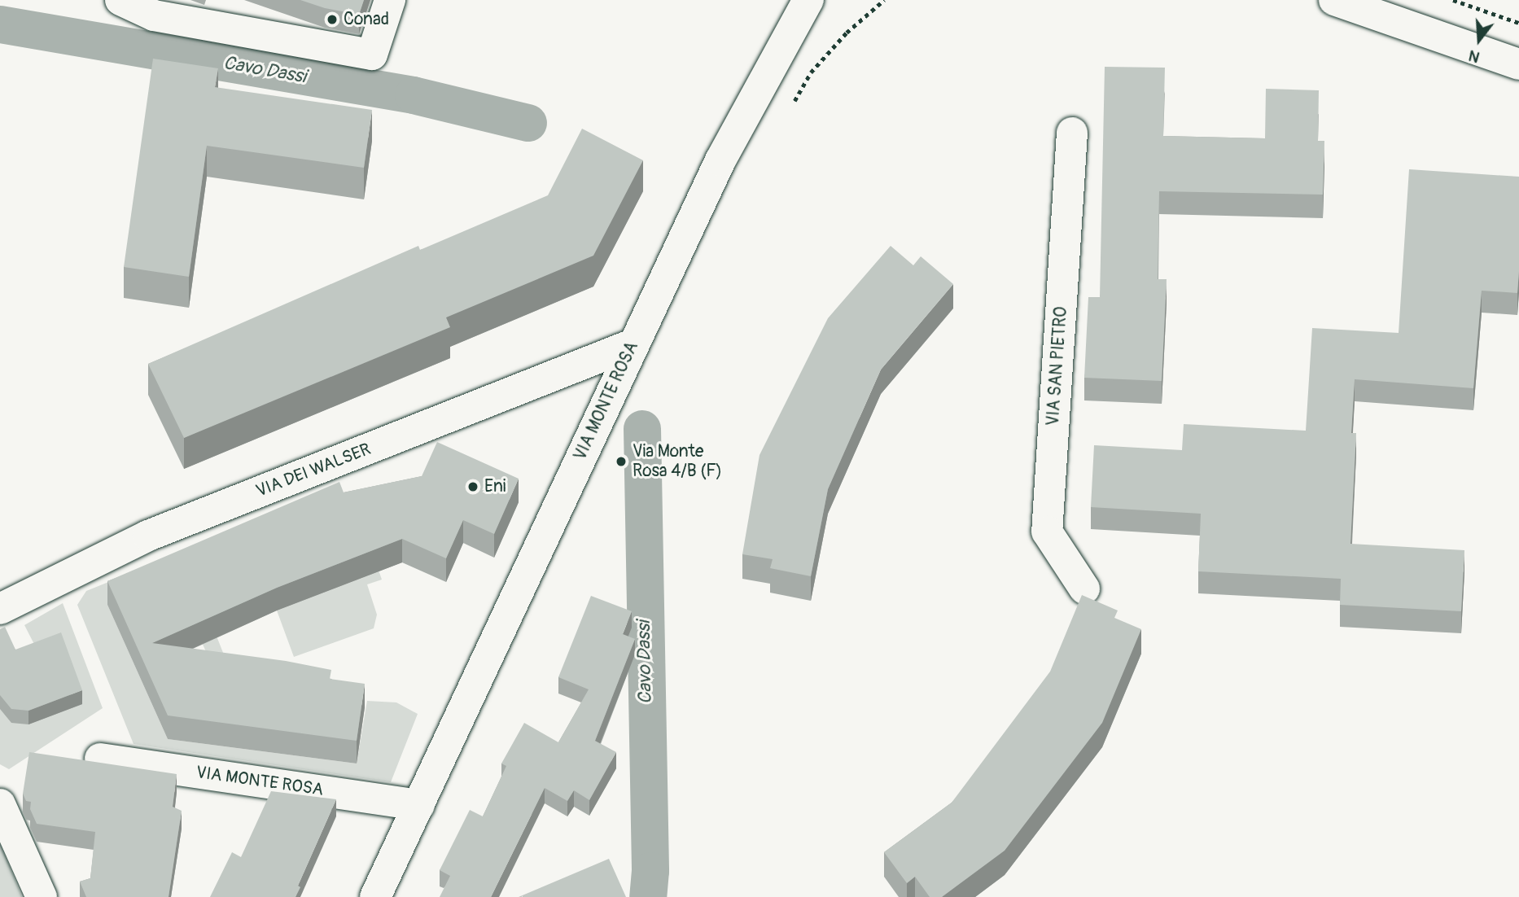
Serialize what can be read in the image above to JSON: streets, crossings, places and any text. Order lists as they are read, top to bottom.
{
  "streets": {
    "street": ["VIA SAN PIETRO", "VIA MONTE ROSA", "VIA DEI WALSER"]
  },
  "crossings": [
    ["VIA MONTE ROSA", "VIA DEI WALSER"]
  ],
  "water": ["Cavo Dassi"],
  "places": ["Conad", "Via Monte Rosa 4/B (F)", "Eni"],
  "north": "bottom"
}
